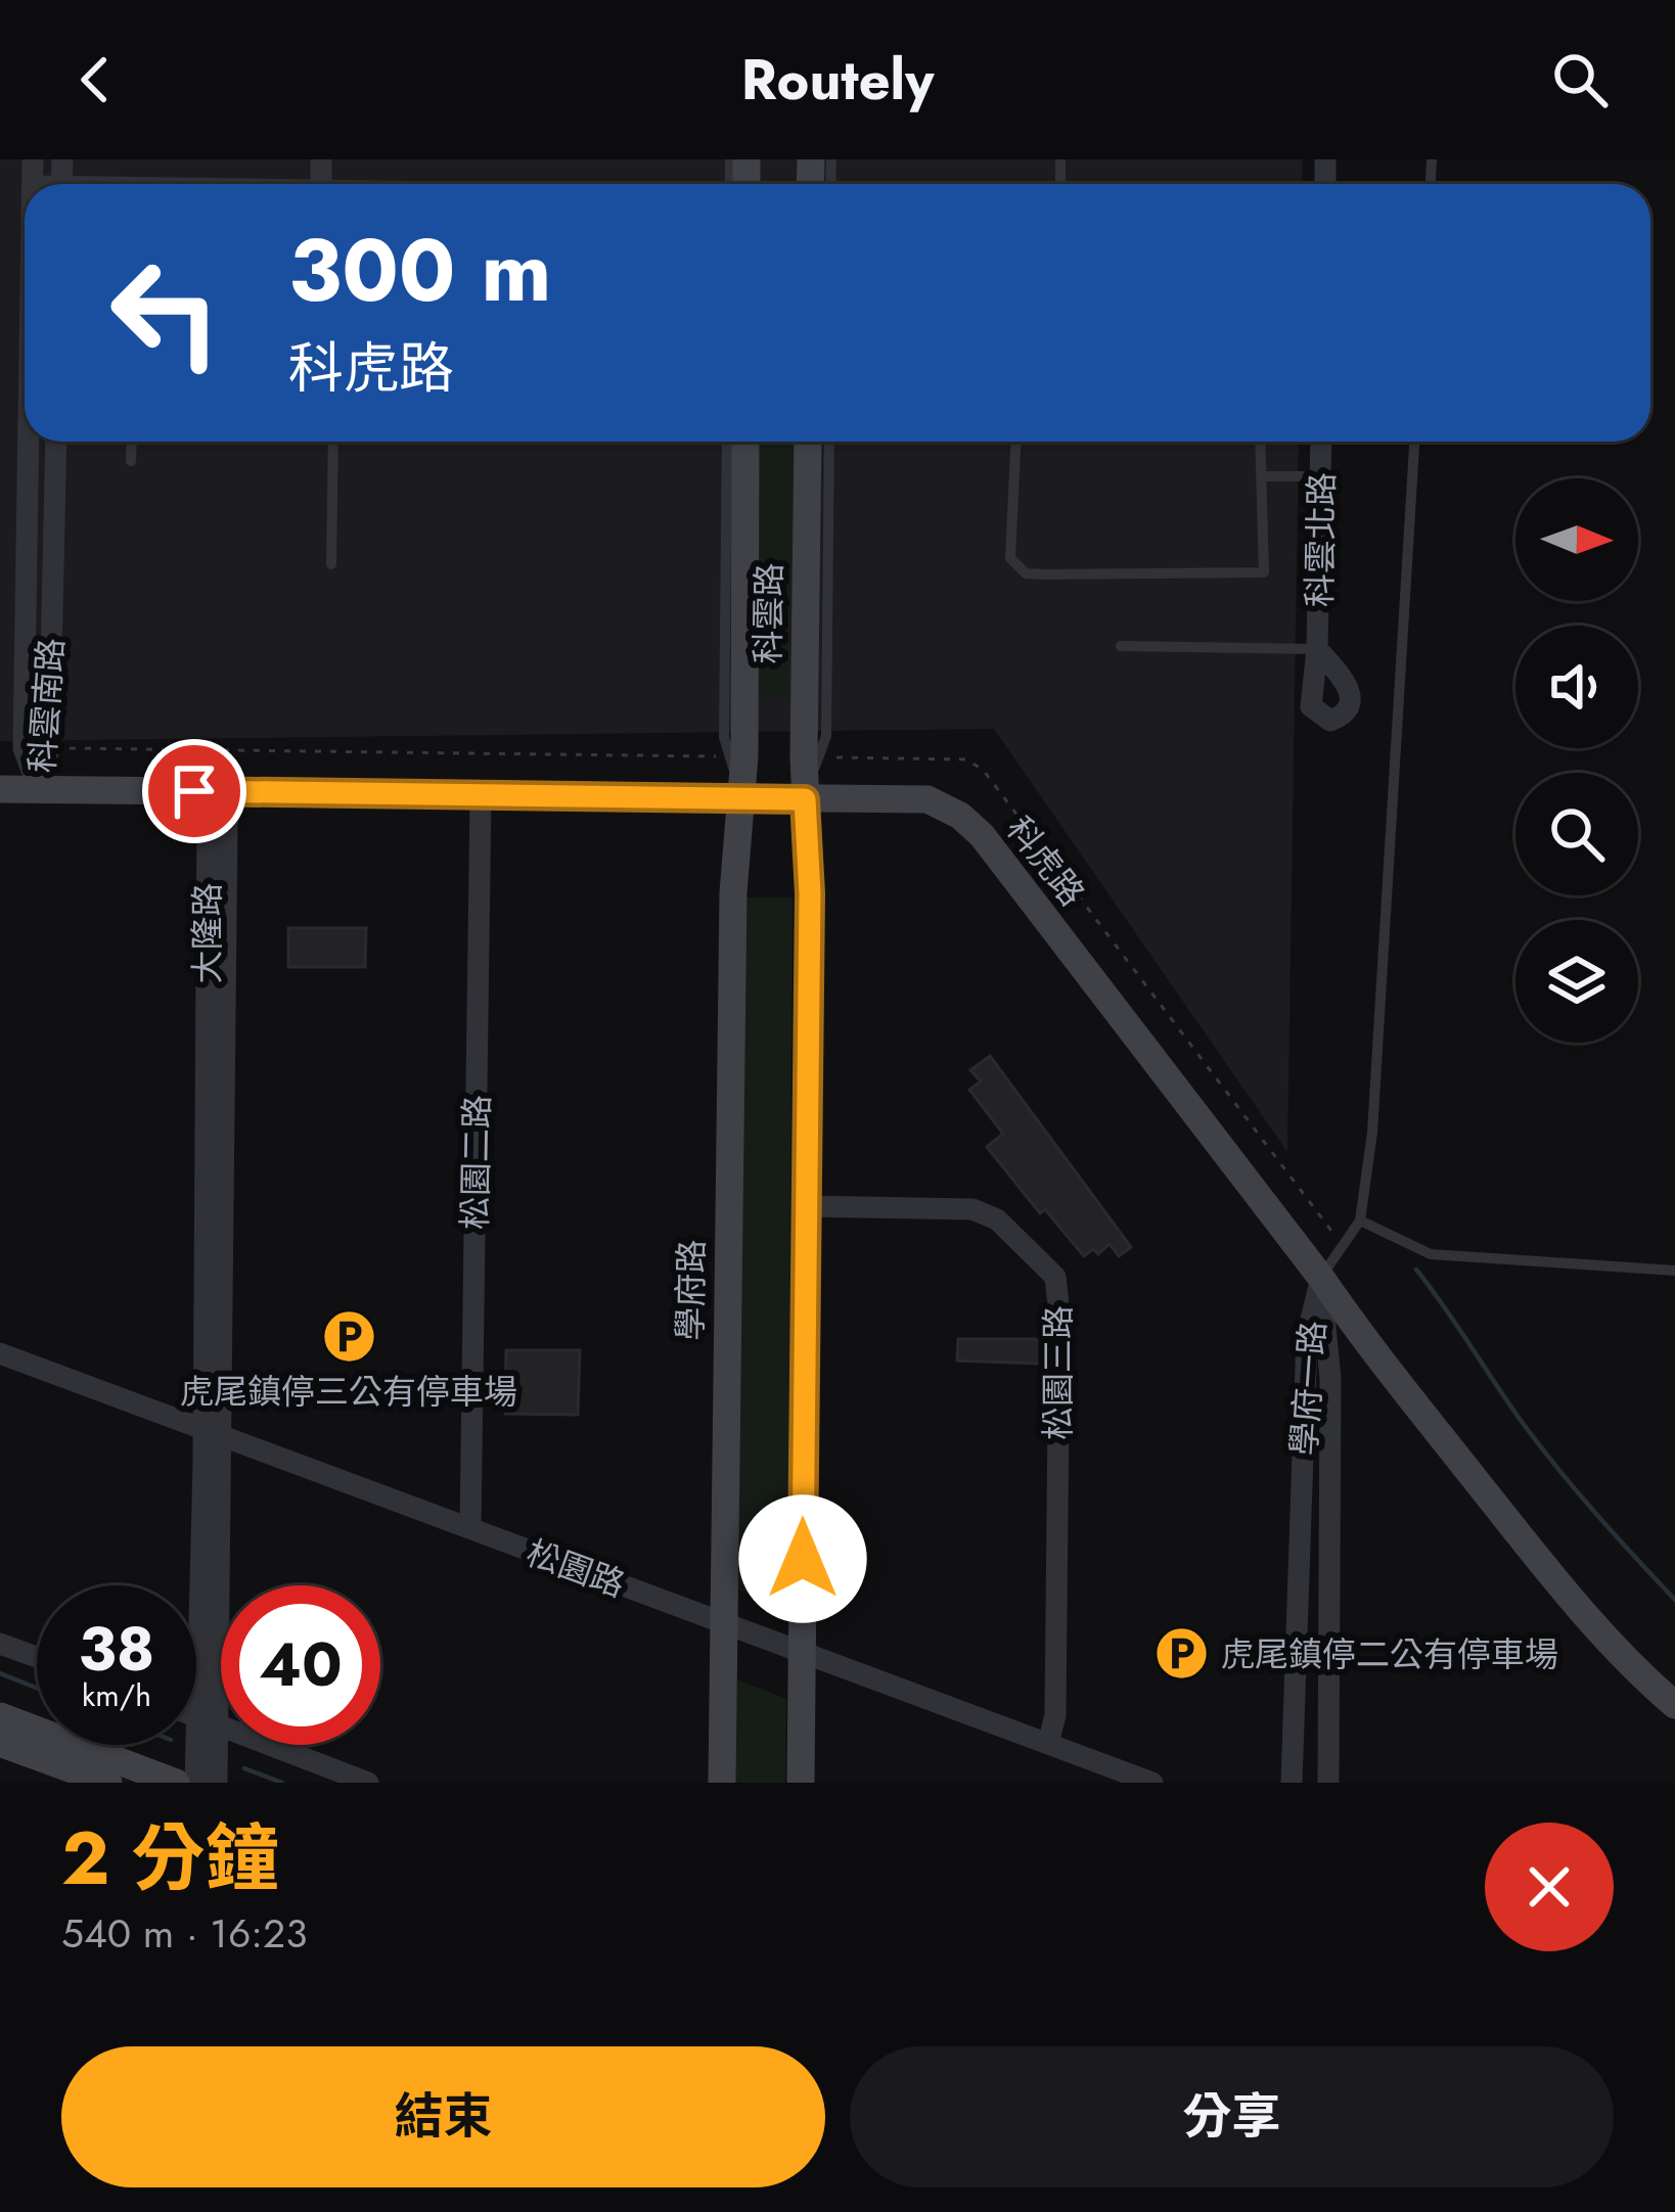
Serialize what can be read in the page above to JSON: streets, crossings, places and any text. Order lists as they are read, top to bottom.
{
  "streets": {
    "street": [
      "科雲北路",
      "科雲路",
      "科雲南路",
      "科虎路",
      "大隆路",
      "松園二路",
      "學府路",
      "松園三路",
      "學府一路",
      "松園路"
    ]
  },
  "crossings": [
    ["科雲路", "科虎路"],
    ["科雲路", "學府路"],
    ["科雲南路", "科虎路"],
    ["科虎路", "大隆路"],
    ["科虎路", "松園二路"],
    ["科虎路", "學府路"],
    ["科虎路", "學府一路"],
    ["大隆路", "松園路"],
    ["松園二路", "松園路"],
    ["學府路", "松園路"],
    ["松園三路", "松園路"]
  ],
  "places": {
    "parking": ["虎尾鎮停三公有停車場", "虎尾鎮停二公有停車場"]
  },
  "north": "right",
  "page": {
    "header": "Routely",
    "turn": ["300 m", "科虎路"],
    "speed": "38 km/h",
    "limit": "40",
    "heading": ["2 分鐘", "540 m · 16:23"],
    "buttons": ["結束", "分享"]
  }
}
